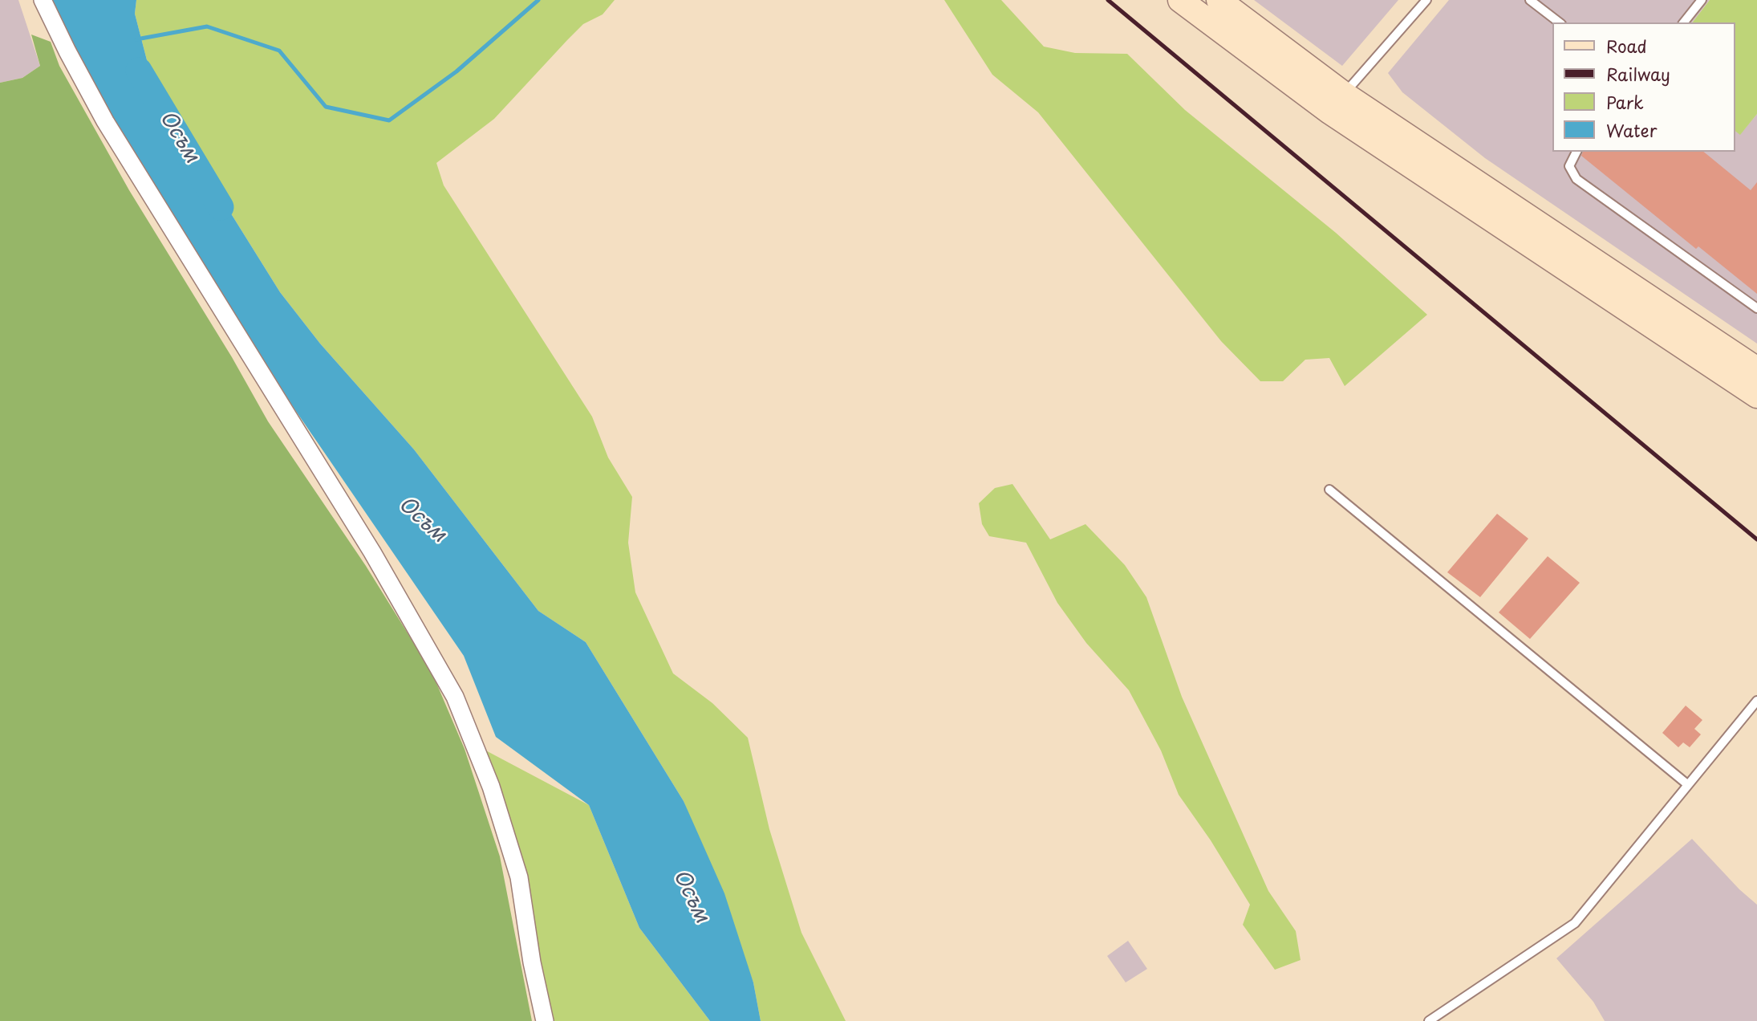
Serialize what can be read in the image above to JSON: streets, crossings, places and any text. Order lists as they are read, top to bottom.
{
  "water": ["Осъм"],
  "legend": [
    "Road",
    "Railway",
    "Park",
    "Water"
  ]
}
